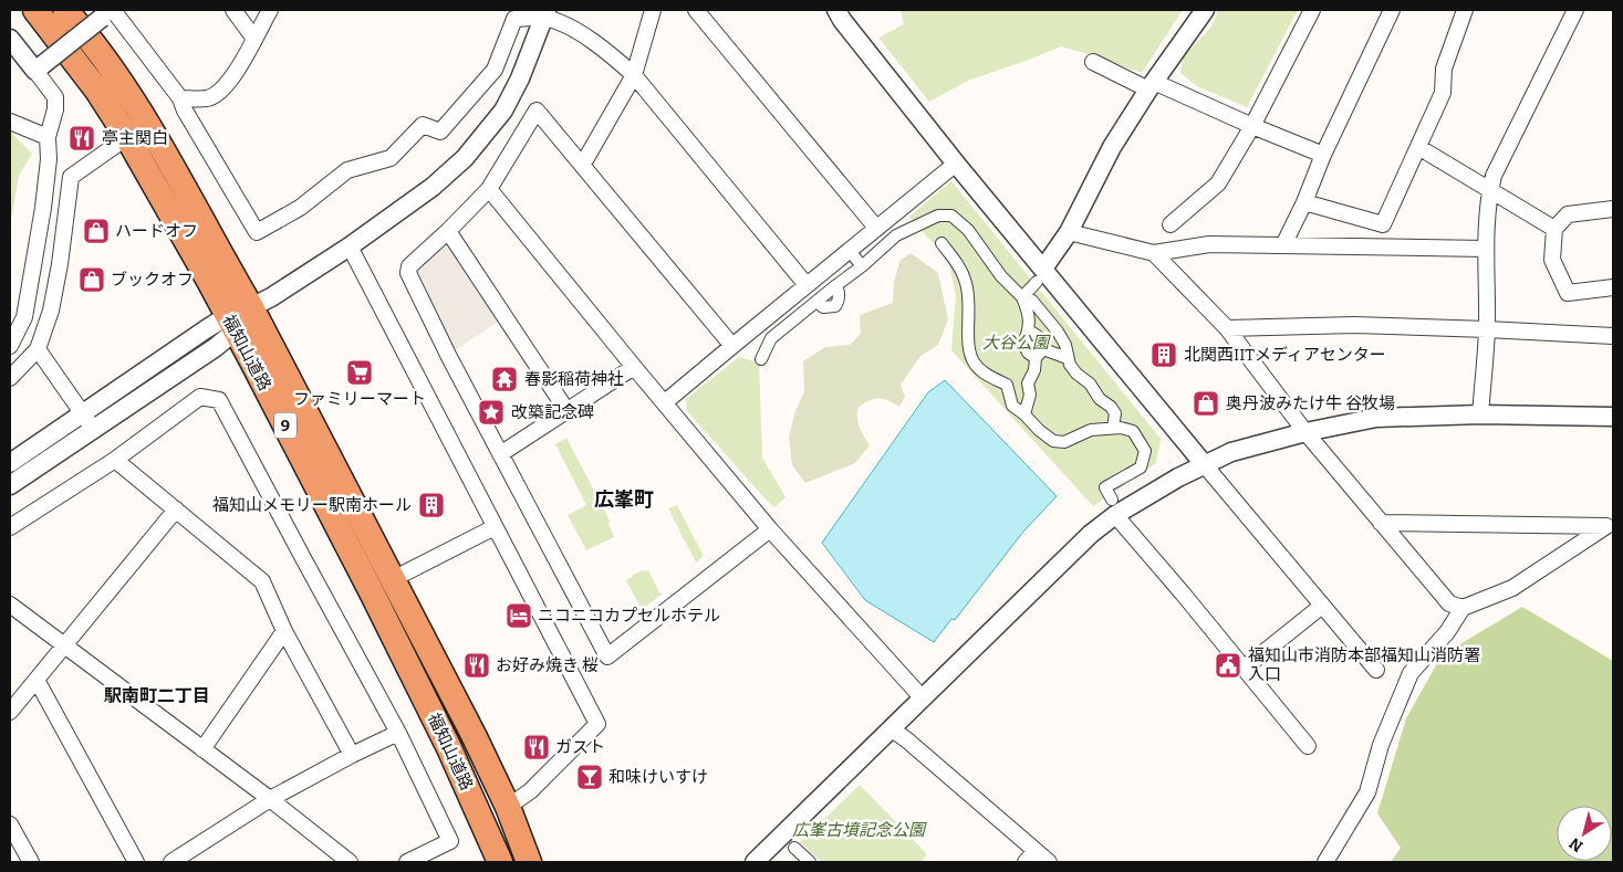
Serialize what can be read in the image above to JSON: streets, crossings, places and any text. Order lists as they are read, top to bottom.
{
  "streets": {
    "highway": ["福知山道路", "9"]
  },
  "districts": ["広峯町", "駅南町二丁目"],
  "parks": ["大谷公園", "広峯古墳記念公園"],
  "places": {
    "restaurant": ["亭主関白", "お好み焼き 桜", "ガスト"],
    "shop": ["ハードオフ", "ブックオフ", "奥丹波みたけ牛 谷牧場"],
    "building": ["北関西IITメディアセンター", "福知山メモリー駅南ホール"],
    "supermarket": ["ファミリーマート"],
    "temple": ["春影稲荷神社"],
    "place": ["改築記念碑"],
    "hotel": ["ニコニコカプセルホテル"],
    "public building": ["福知山市消防本部福知山消防署 入口"],
    "bar": ["和味けいすけ"]
  },
  "north": "bottom left"
}
